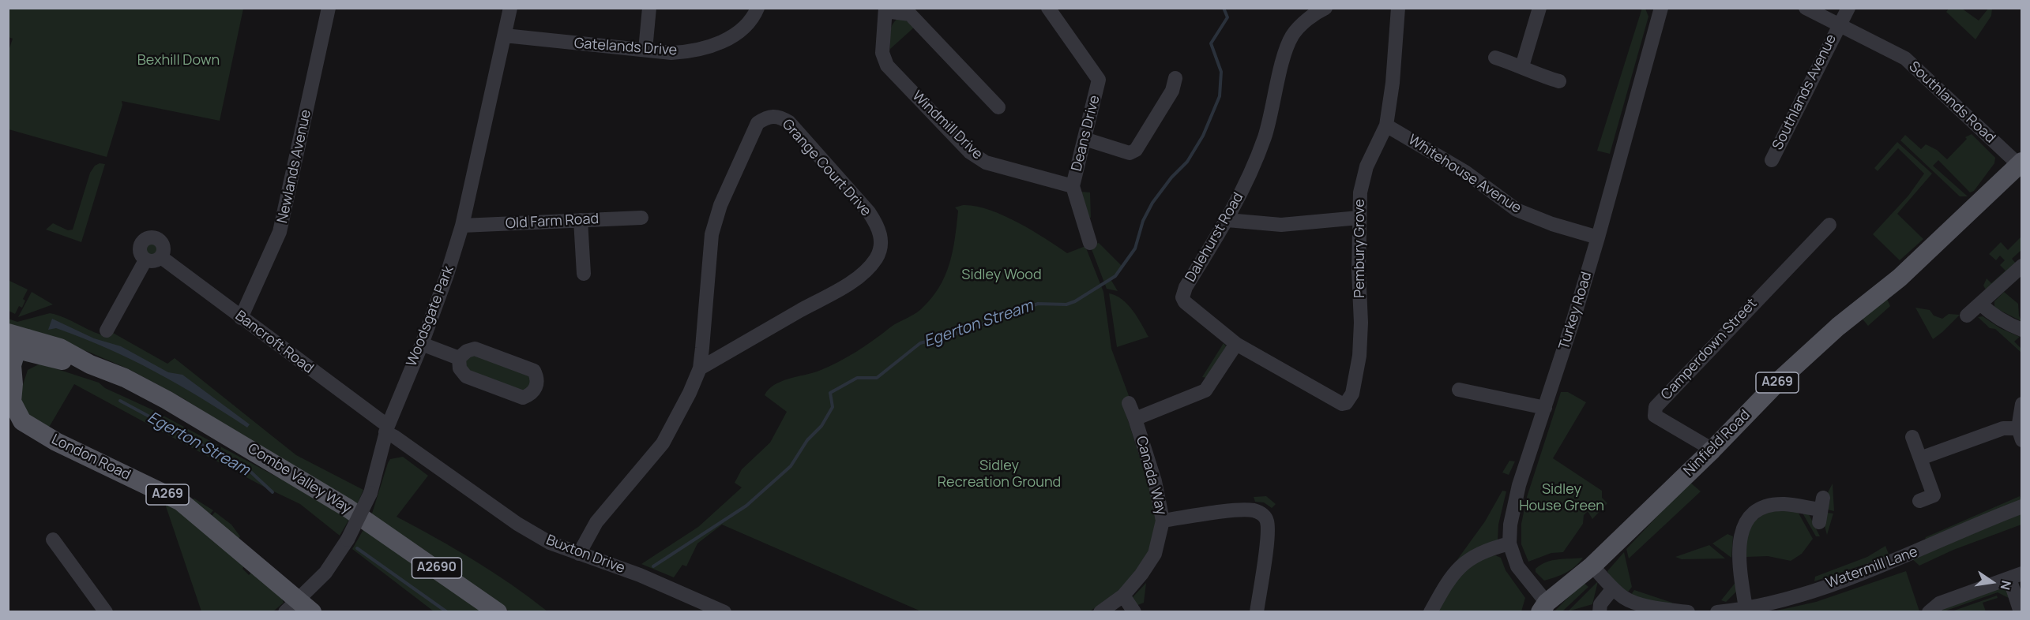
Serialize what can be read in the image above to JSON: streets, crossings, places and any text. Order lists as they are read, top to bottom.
{
  "streets": {
    "main road": [
      "A269",
      "Ninfield Road",
      "London Road",
      "Combe Valley Way",
      "A2690"
    ],
    "street": [
      "Gatelands Drive",
      "Southlands Avenue",
      "Southlands Road",
      "Windmill Drive",
      "Deans Drive",
      "Newlands Avenue",
      "Grange Court Drive",
      "Whitehouse Avenue",
      "Old Farm Road",
      "Dalehurst Road",
      "Pembury Grove",
      "Turkey Road",
      "Woodsgate Park",
      "Bancroft Road",
      "Camperdown Street",
      "Canada Way",
      "Buxton Drive",
      "Watermill Lane"
    ]
  },
  "crossings": [
    ["Gatelands Drive", "Woodsgate Park"],
    ["Southlands Avenue", "Southlands Road"],
    ["Southlands Road", "Ninfield Road"],
    ["Windmill Drive", "Deans Drive"],
    ["Newlands Avenue", "Bancroft Road"],
    ["Grange Court Drive", "Buxton Drive"],
    ["Whitehouse Avenue", "Pembury Grove"],
    ["Whitehouse Avenue", "Turkey Road"],
    ["Old Farm Road", "Woodsgate Park"],
    ["Dalehurst Road", "Pembury Grove"],
    ["Turkey Road", "Ninfield Road"],
    ["Woodsgate Park", "Bancroft Road"],
    ["Woodsgate Park", "London Road"],
    ["Woodsgate Park", "Buxton Drive"],
    ["Bancroft Road", "Buxton Drive"],
    ["Camperdown Street", "Ninfield Road"],
    ["London Road", "Combe Valley Way"]
  ],
  "water": ["Egerton Stream"],
  "parks": [
    "Bexhill Down",
    "Sidley Wood",
    "Sidley Recreation Ground",
    "Sidley House Green"
  ],
  "north": "right"
}
